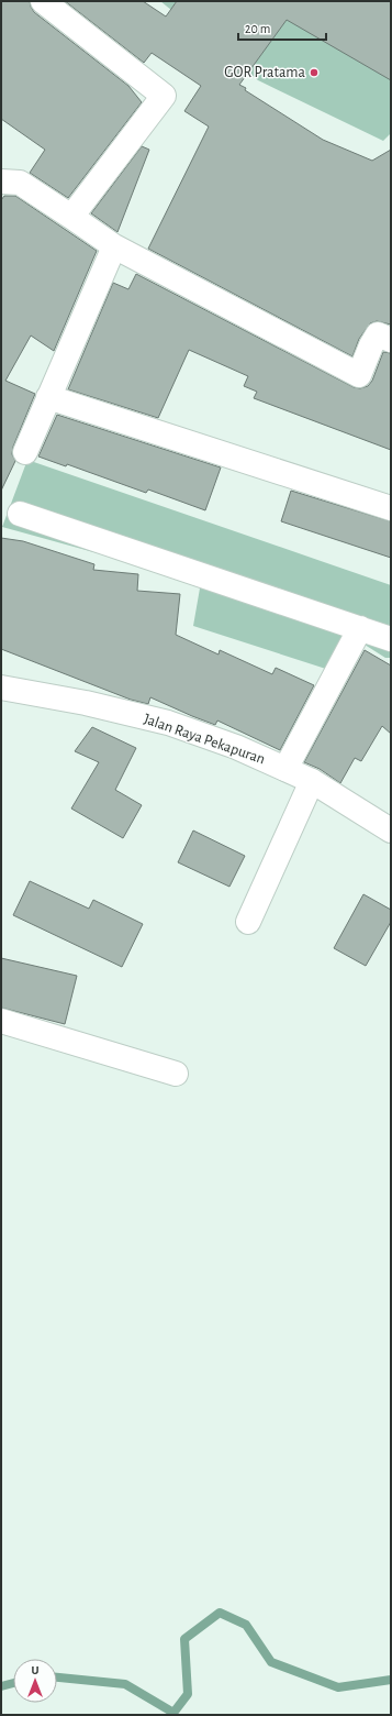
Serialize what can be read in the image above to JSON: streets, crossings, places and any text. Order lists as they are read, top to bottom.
{
  "streets": {
    "street": ["Jalan Raya Pekapuran"]
  },
  "places": ["GOR Pratama"],
  "scale_bar": "20 m",
  "north": "top"
}
